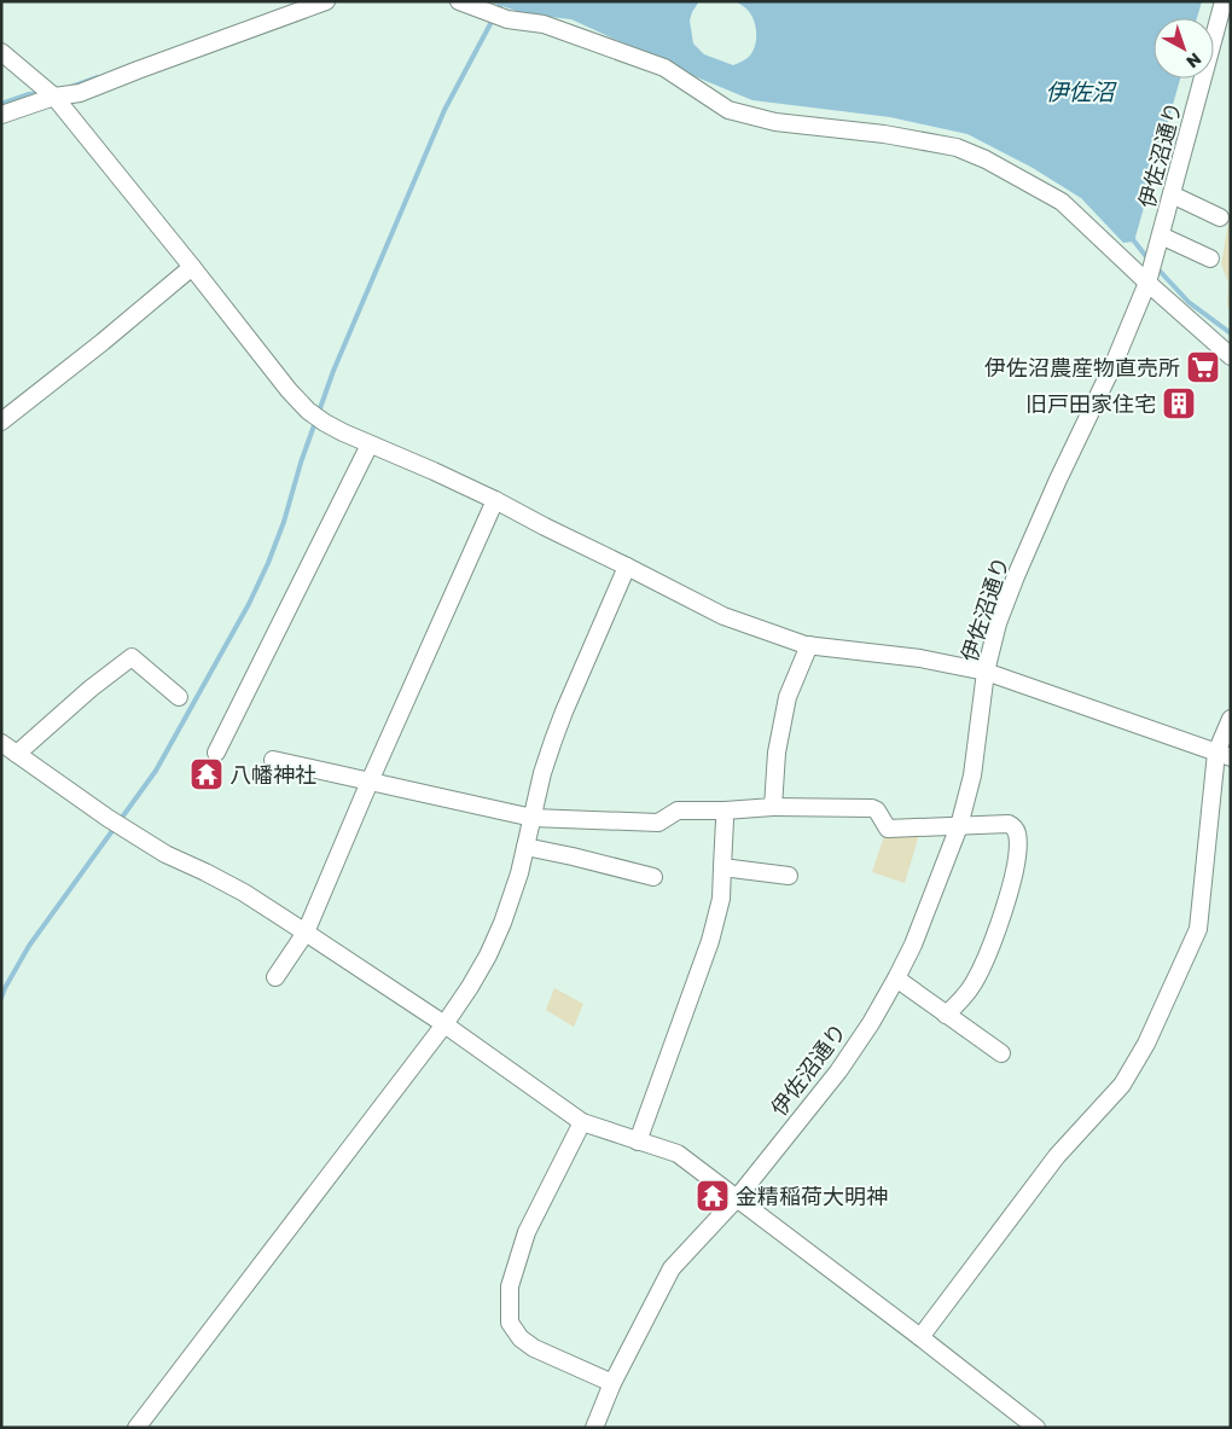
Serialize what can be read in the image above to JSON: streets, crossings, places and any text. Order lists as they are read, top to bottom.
{
  "streets": {
    "street": ["伊佐沼通り"]
  },
  "water": ["伊佐沼"],
  "places": {
    "supermarket": ["伊佐沼農産物直売所"],
    "building": ["旧戸田家住宅"],
    "temple": ["八幡神社", "金精稲荷大明神"]
  },
  "north": "bottom right"
}
